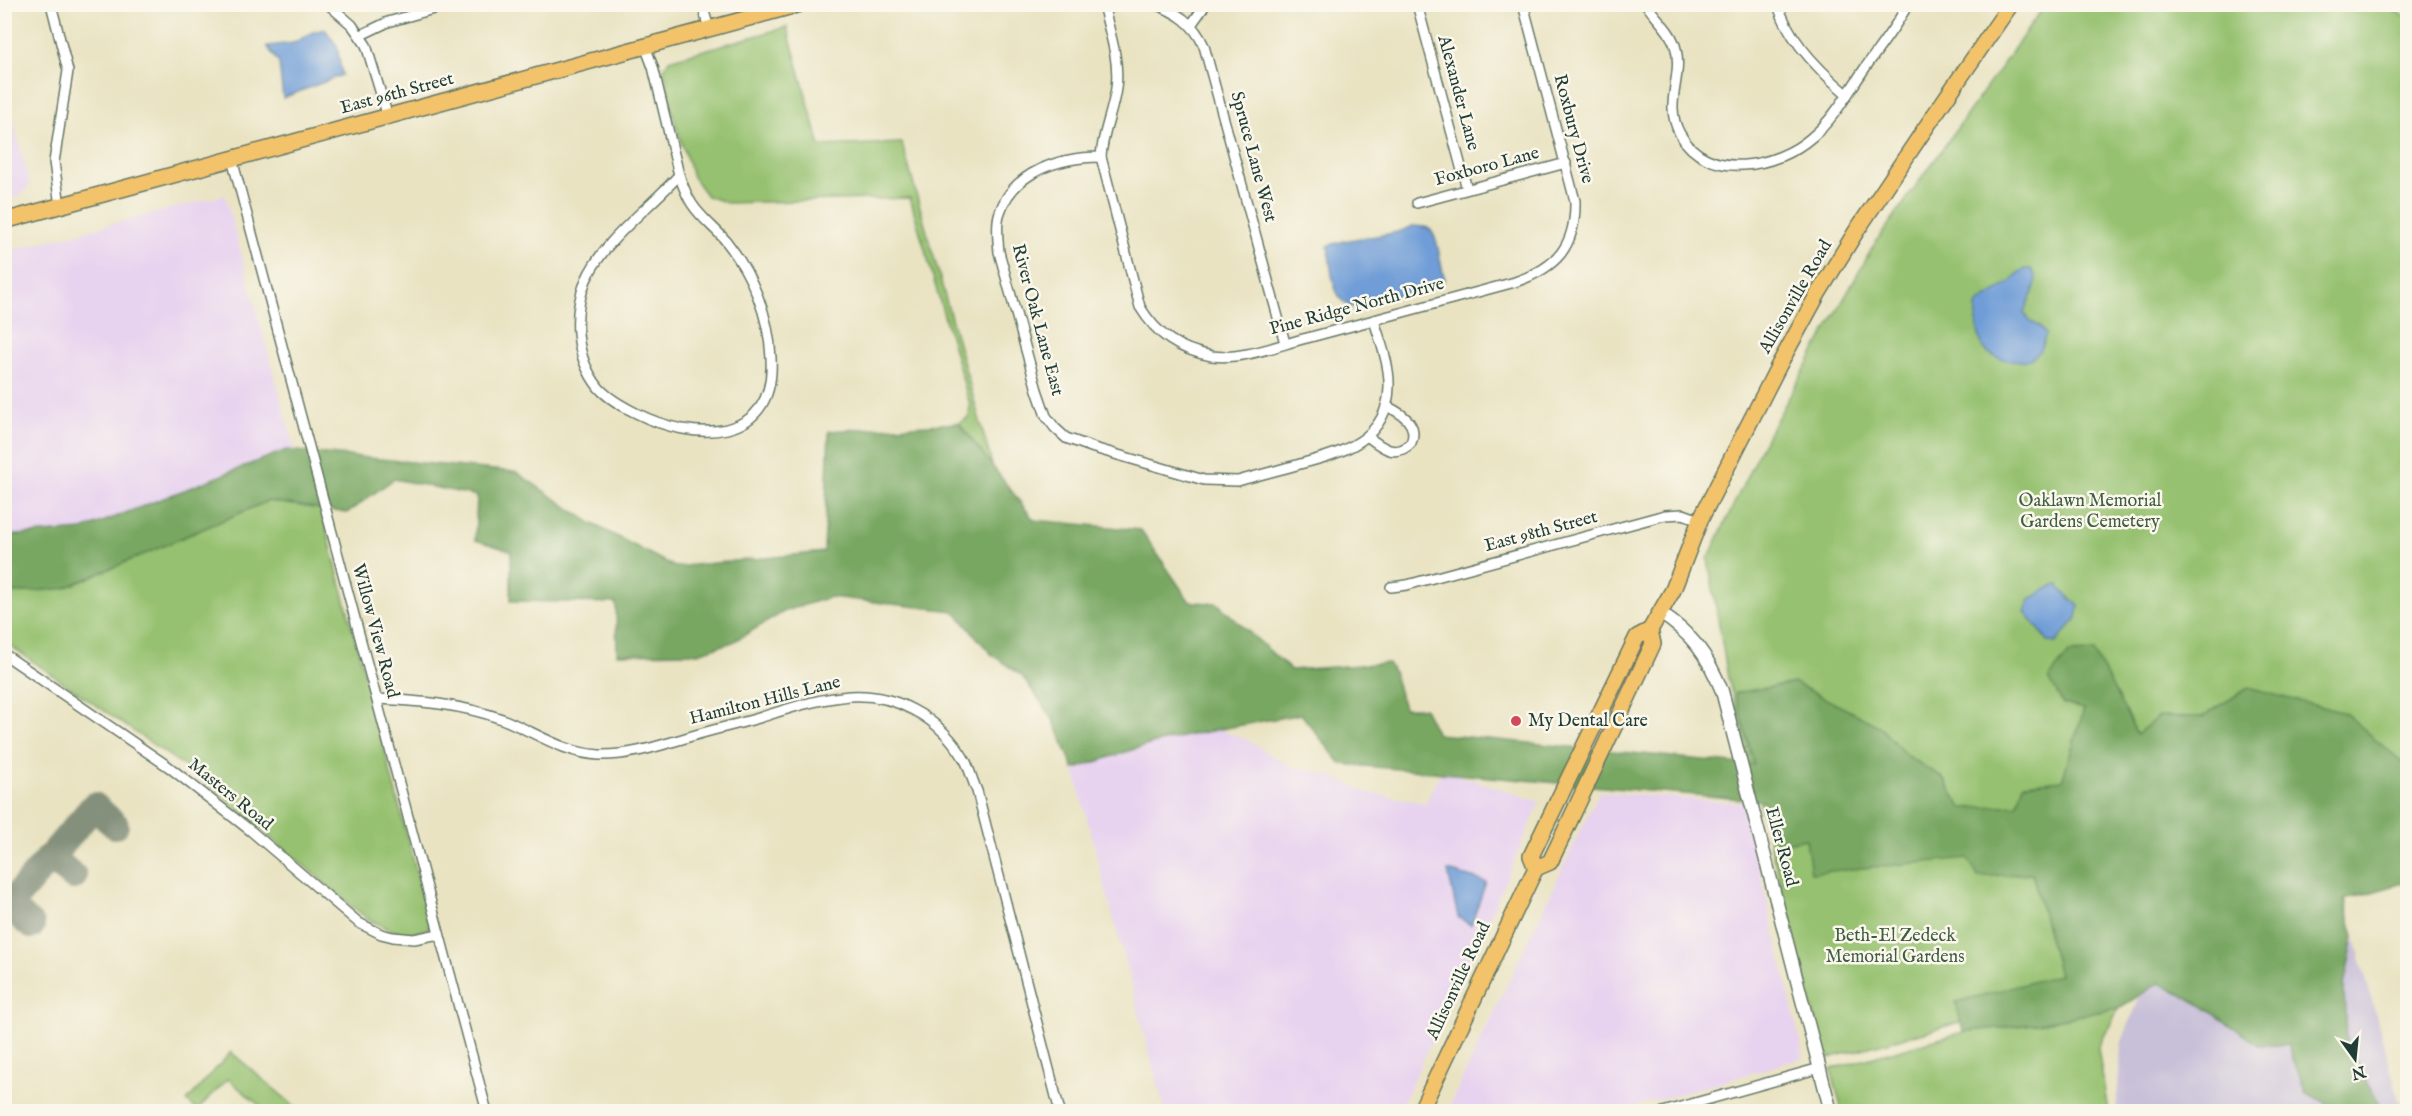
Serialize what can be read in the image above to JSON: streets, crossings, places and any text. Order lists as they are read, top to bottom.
{
  "streets": {
    "main road": ["East 96th Street", "Allisonville Road"],
    "street": [
      "Alexander Lane",
      "Roxbury Drive",
      "Spruce Lane West",
      "Foxboro Lane",
      "Pine Ridge North Drive",
      "River Oak Lane East",
      "East 98th Street",
      "Willow View Road",
      "Hamilton Hills Lane",
      "Masters Road",
      "Eller Road"
    ]
  },
  "crossings": [
    ["Alexander Lane", "Foxboro Lane"],
    ["East 96th Street", "Willow View Road"],
    ["Roxbury Drive", "Foxboro Lane"],
    ["Roxbury Drive", "Pine Ridge North Drive"],
    ["Spruce Lane West", "Pine Ridge North Drive"],
    ["Allisonville Road", "East 98th Street"],
    ["Allisonville Road", "Eller Road"],
    ["Pine Ridge North Drive", "River Oak Lane East"],
    ["Willow View Road", "Hamilton Hills Lane"],
    ["Willow View Road", "Masters Road"]
  ],
  "parks": ["Oaklawn Memorial Gardens Cemetery", "Beth-El Zedeck Memorial Gardens"],
  "places": ["My Dental Care"],
  "north": "bottom"
}
